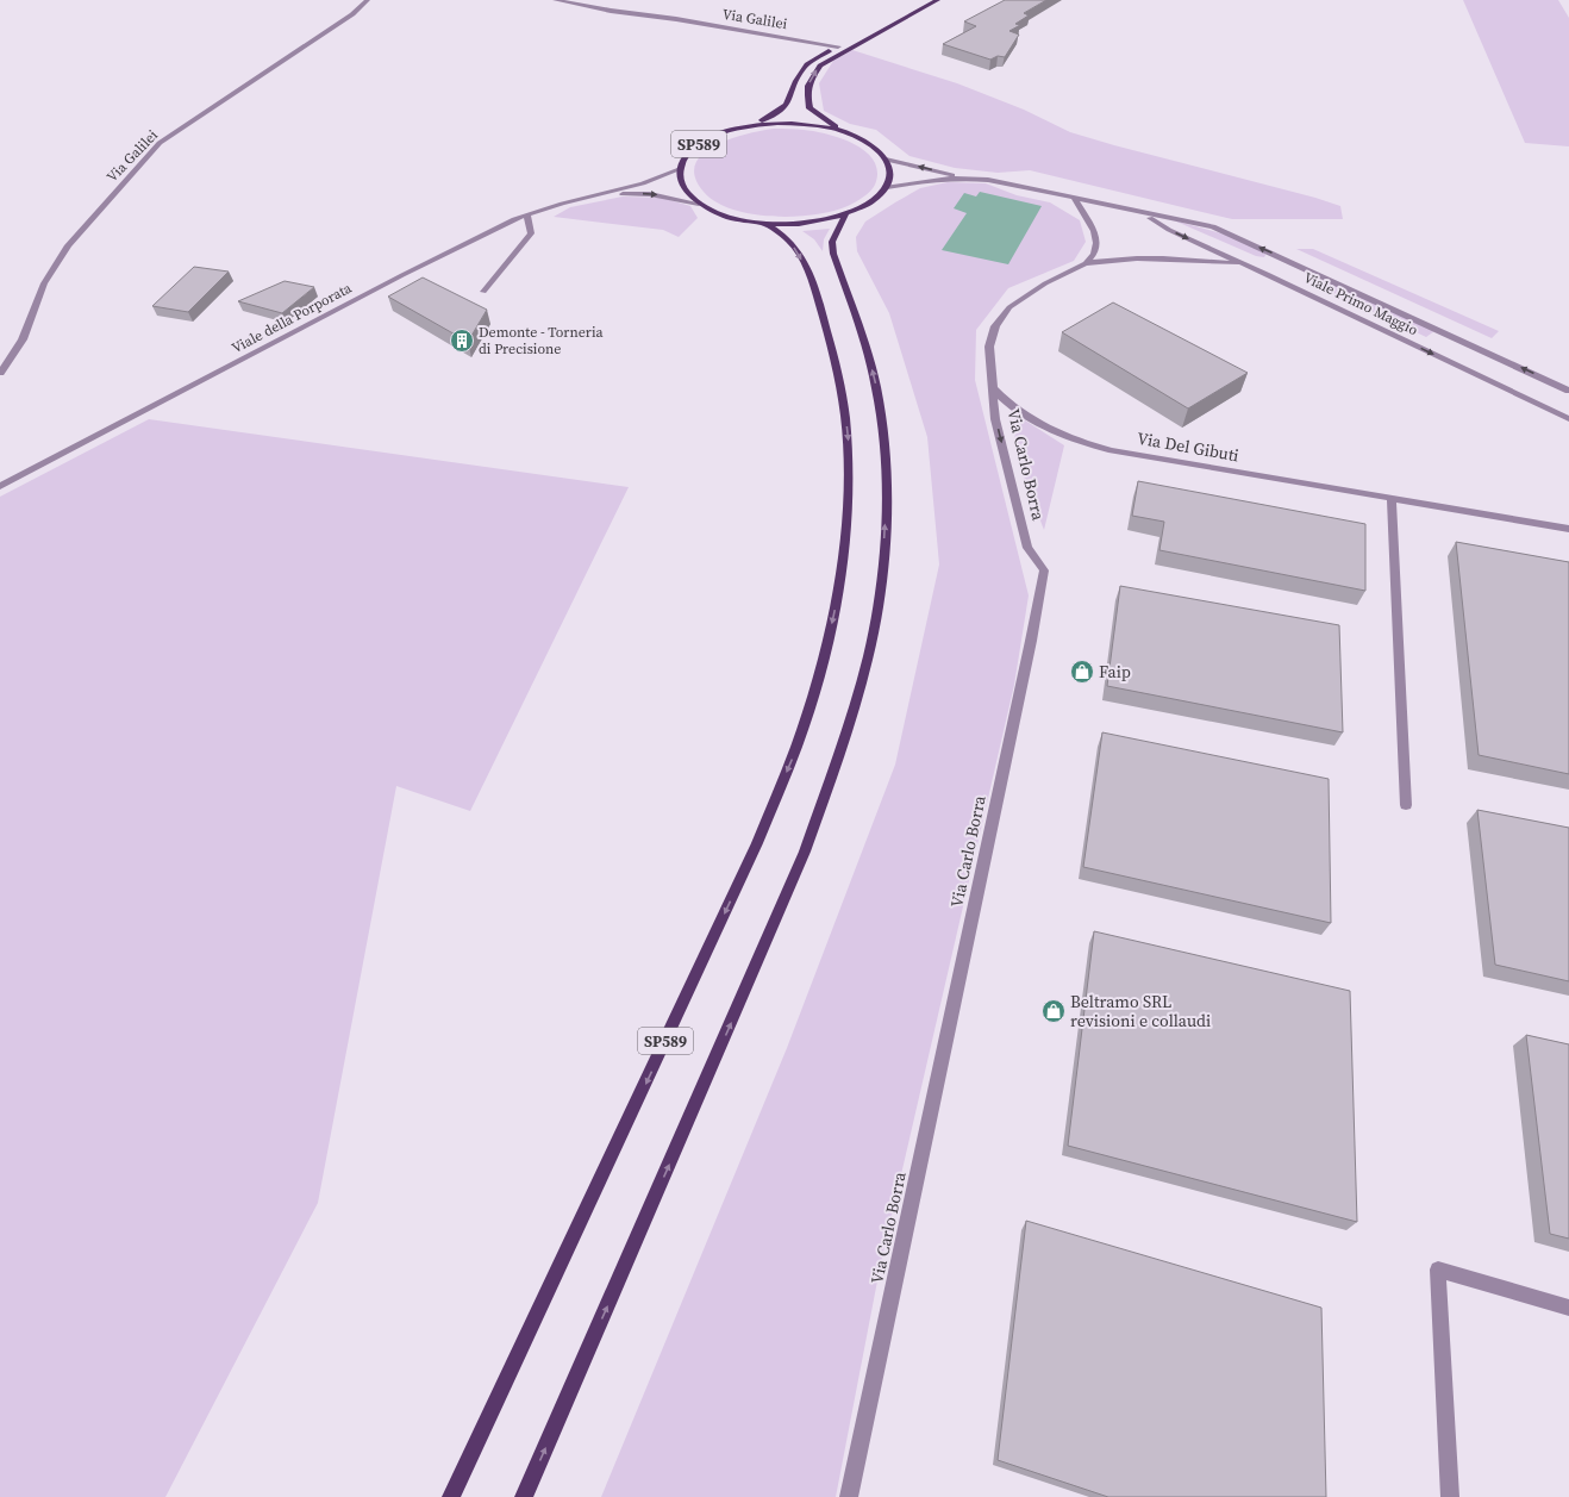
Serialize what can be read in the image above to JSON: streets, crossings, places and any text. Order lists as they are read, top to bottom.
{
  "streets": {
    "main road": ["SP589"],
    "street": [
      "Via Galilei",
      "Viale Primo Maggio",
      "Viale della Porporata",
      "Via Del Gibuti",
      "Via Carlo Borra"
    ]
  },
  "crossings": [
    ["Via Galilei", "SP589"],
    ["Viale Primo Maggio", "Via Carlo Borra"],
    ["Via Del Gibuti", "Via Carlo Borra"]
  ],
  "one_way": ["Via Carlo Borra"],
  "places": {
    "building": ["Demonte - Torneria di Precisione"],
    "shop": ["Faip", "Beltramo SRL revisioni e collaudi"]
  }
}
